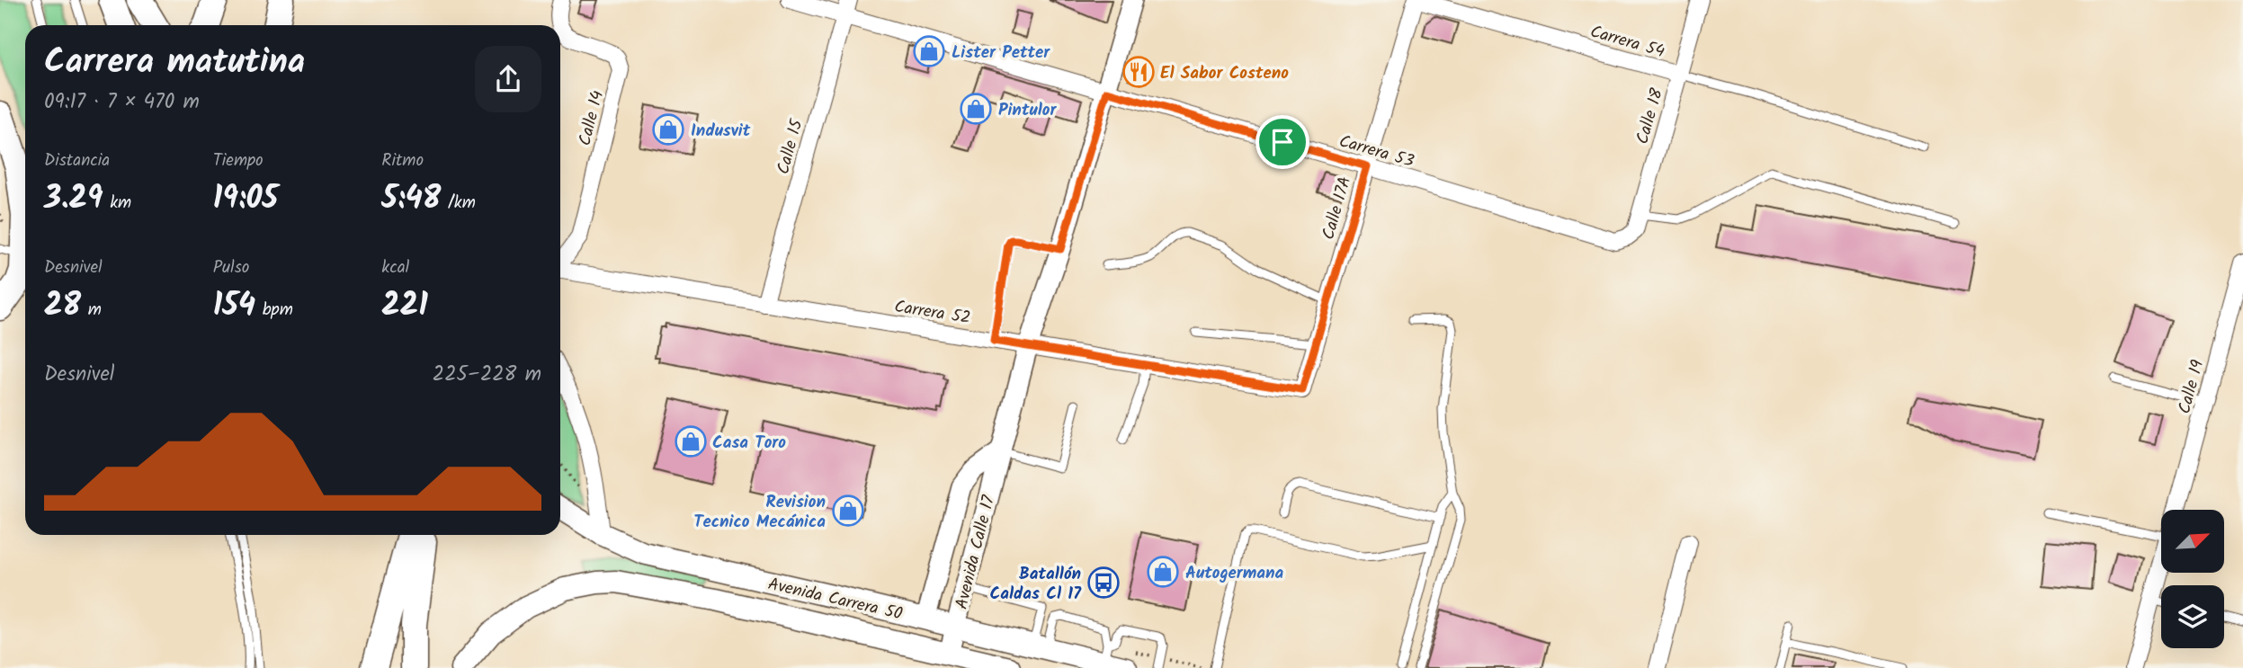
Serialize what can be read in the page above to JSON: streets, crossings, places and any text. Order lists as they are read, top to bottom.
{
  "streets": {
    "main road": ["Avenida Carrera 50"],
    "street": [
      "Carrera 54",
      "Calle 18",
      "Calle 14",
      "Calle 15",
      "Carrera 53",
      "Calle 17A",
      "Carrera 52",
      "Calle 19",
      "Avenida Calle 17"
    ]
  },
  "crossings": [
    ["Carrera 54", "Calle 18"],
    ["Carrera 54", "Calle 17A"],
    ["Calle 18", "Carrera 53"],
    ["Calle 15", "Carrera 53"],
    ["Calle 15", "Carrera 52"],
    ["Carrera 53", "Calle 17A"],
    ["Carrera 53", "Avenida Calle 17"],
    ["Calle 17A", "Carrera 52"],
    ["Carrera 52", "Avenida Calle 17"],
    ["Avenida Calle 17", "Avenida Carrera 50"]
  ],
  "places": {
    "shop": [
      "Lister Petter",
      "Pintulor",
      "Indusvit",
      "Casa Toro",
      "Revision Tecnico Mecánica",
      "Autogermana"
    ],
    "restaurant": ["El Sabor Costeno"],
    "bus stop": ["Batallón Caldas Cl 17"]
  },
  "north": "top right",
  "page": {
    "heading": ["Carrera matutina", "09:17 · 7 × 470 m"],
    "stats": [
      ["Distancia", "3.29 km"],
      ["Tiempo", "19:05"],
      ["Ritmo", "5:48 /km"],
      ["Desnivel", "28 m"],
      ["Pulso", "154 bpm"],
      ["kcal", "221"]
    ],
    "chart": ["Desnivel", "225–228 m"]
  }
}
